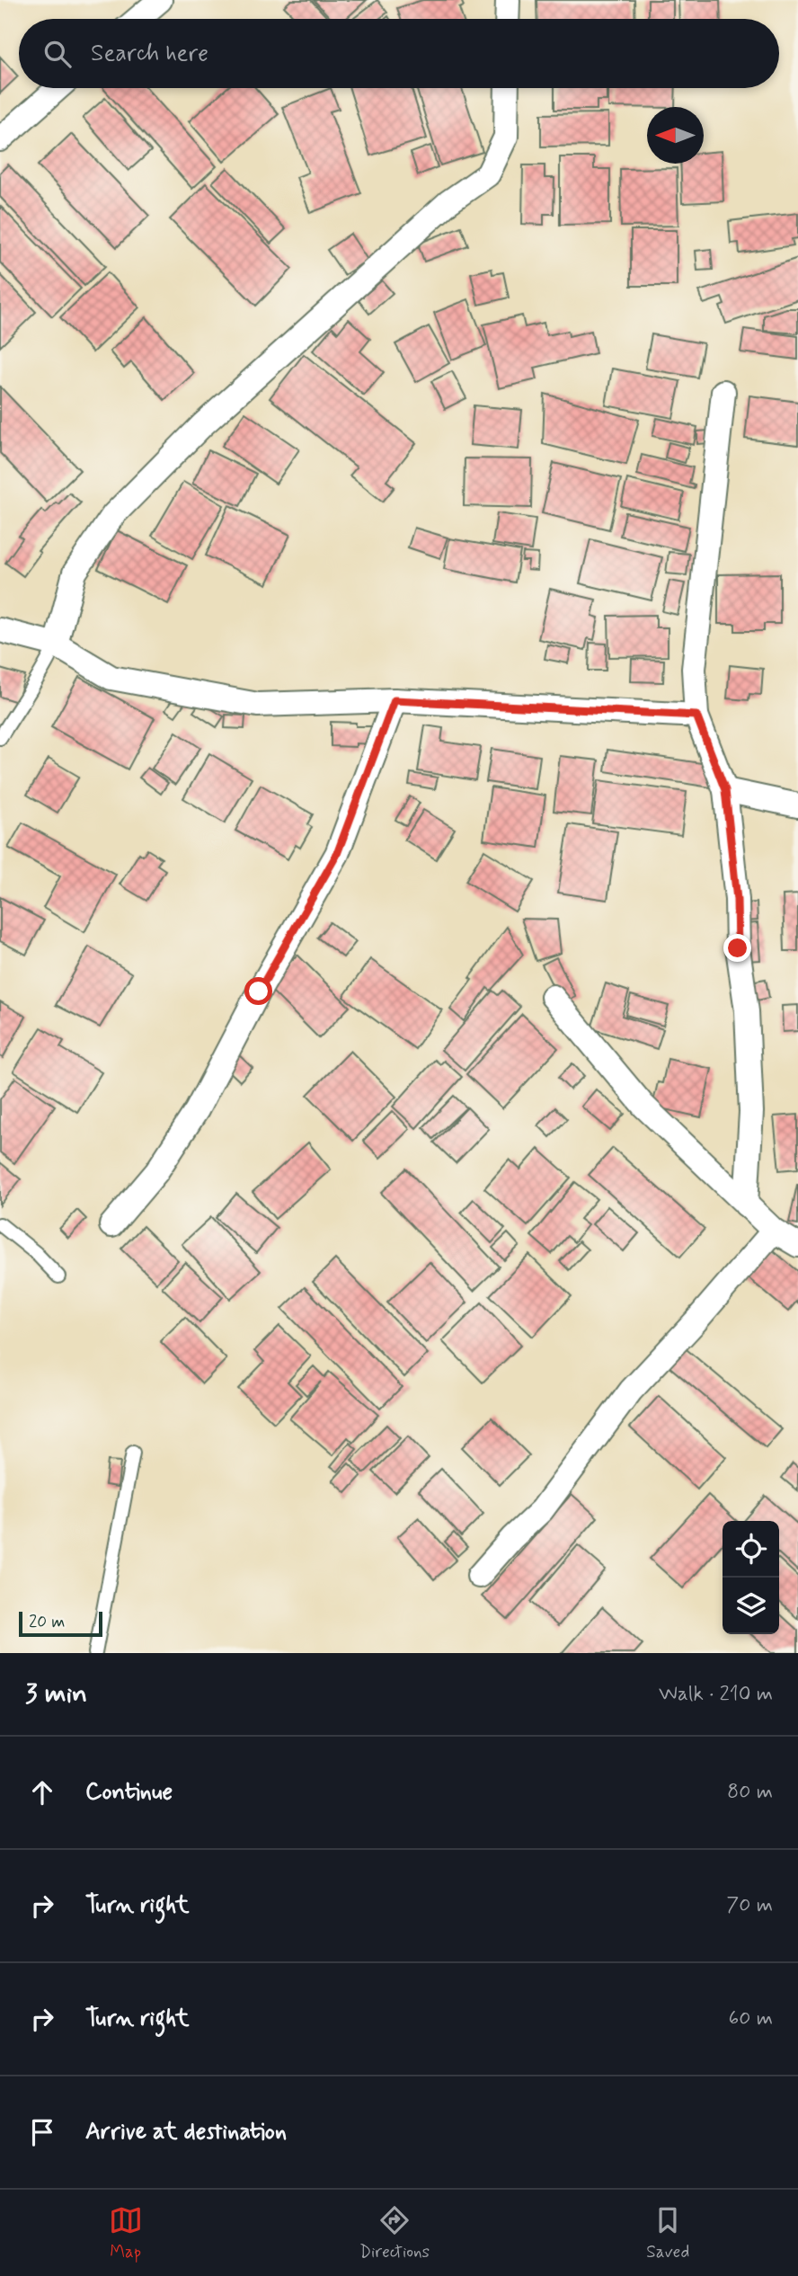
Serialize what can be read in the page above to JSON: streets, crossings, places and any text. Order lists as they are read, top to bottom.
{
  "scale_bar": "20 m",
  "north": "left",
  "page": {
    "search": "Search here",
    "scale": "20 m",
    "heading": ["3 min", "Walk · 210 m"],
    "list": [
      ["Continue", "80 m"],
      ["Turn right", "70 m"],
      ["Turn right", "60 m"],
      "Arrive at destination"
    ],
    "nav": ["Map", "Directions", "Saved"]
  }
}
